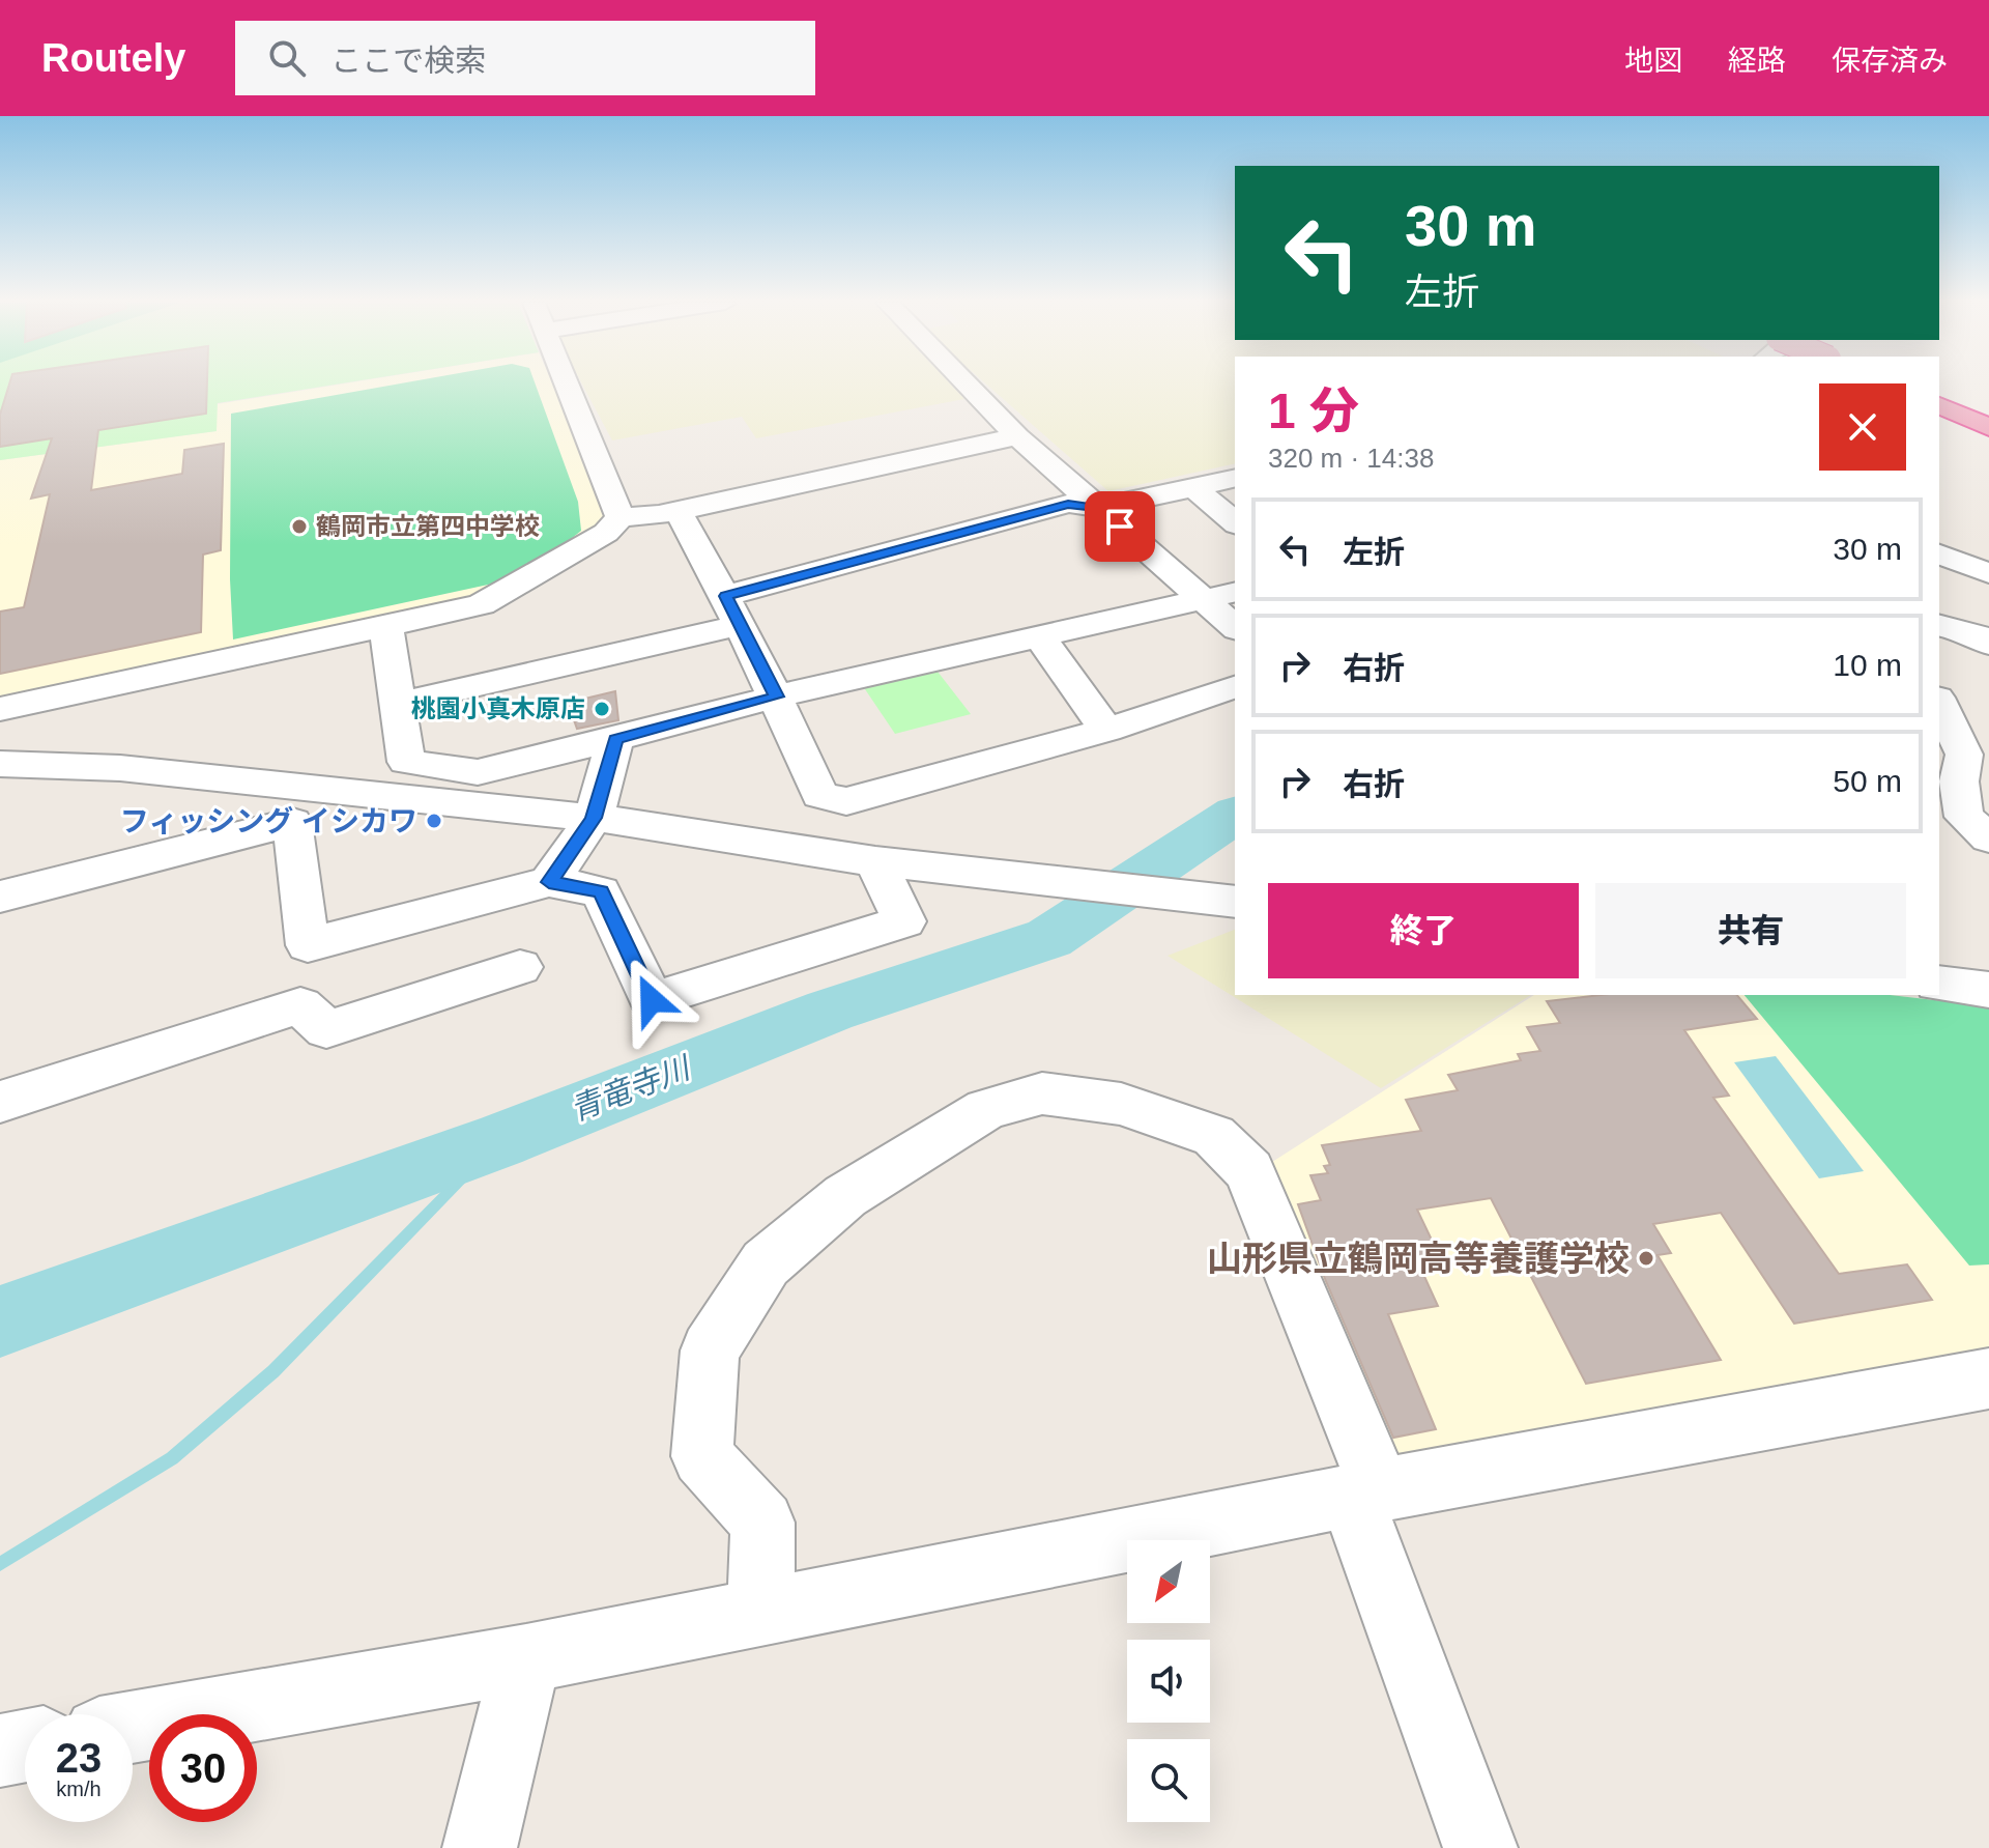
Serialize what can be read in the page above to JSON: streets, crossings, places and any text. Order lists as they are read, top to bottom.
{
  "water": ["青竜寺川"],
  "places": [
    "鶴岡市立第四中学校",
    "桃園小真木原店",
    "フィッシング イシカワ",
    "山形県立鶴岡高等養護学校"
  ],
  "north": "bottom left",
  "page": {
    "header": "Routely",
    "search": "ここで検索",
    "nav": ["地図", "経路", "保存済み"],
    "turn": ["30 m", "左折"],
    "heading": ["1 分", "320 m · 14:38"],
    "list": [
      {
        "name": "左折",
        "value": "30 m"
      },
      {
        "name": "右折",
        "value": "10 m"
      },
      {
        "name": "右折",
        "value": "50 m"
      }
    ],
    "buttons": ["終了", "共有"],
    "speed": "23 km/h",
    "limit": "30"
  }
}
